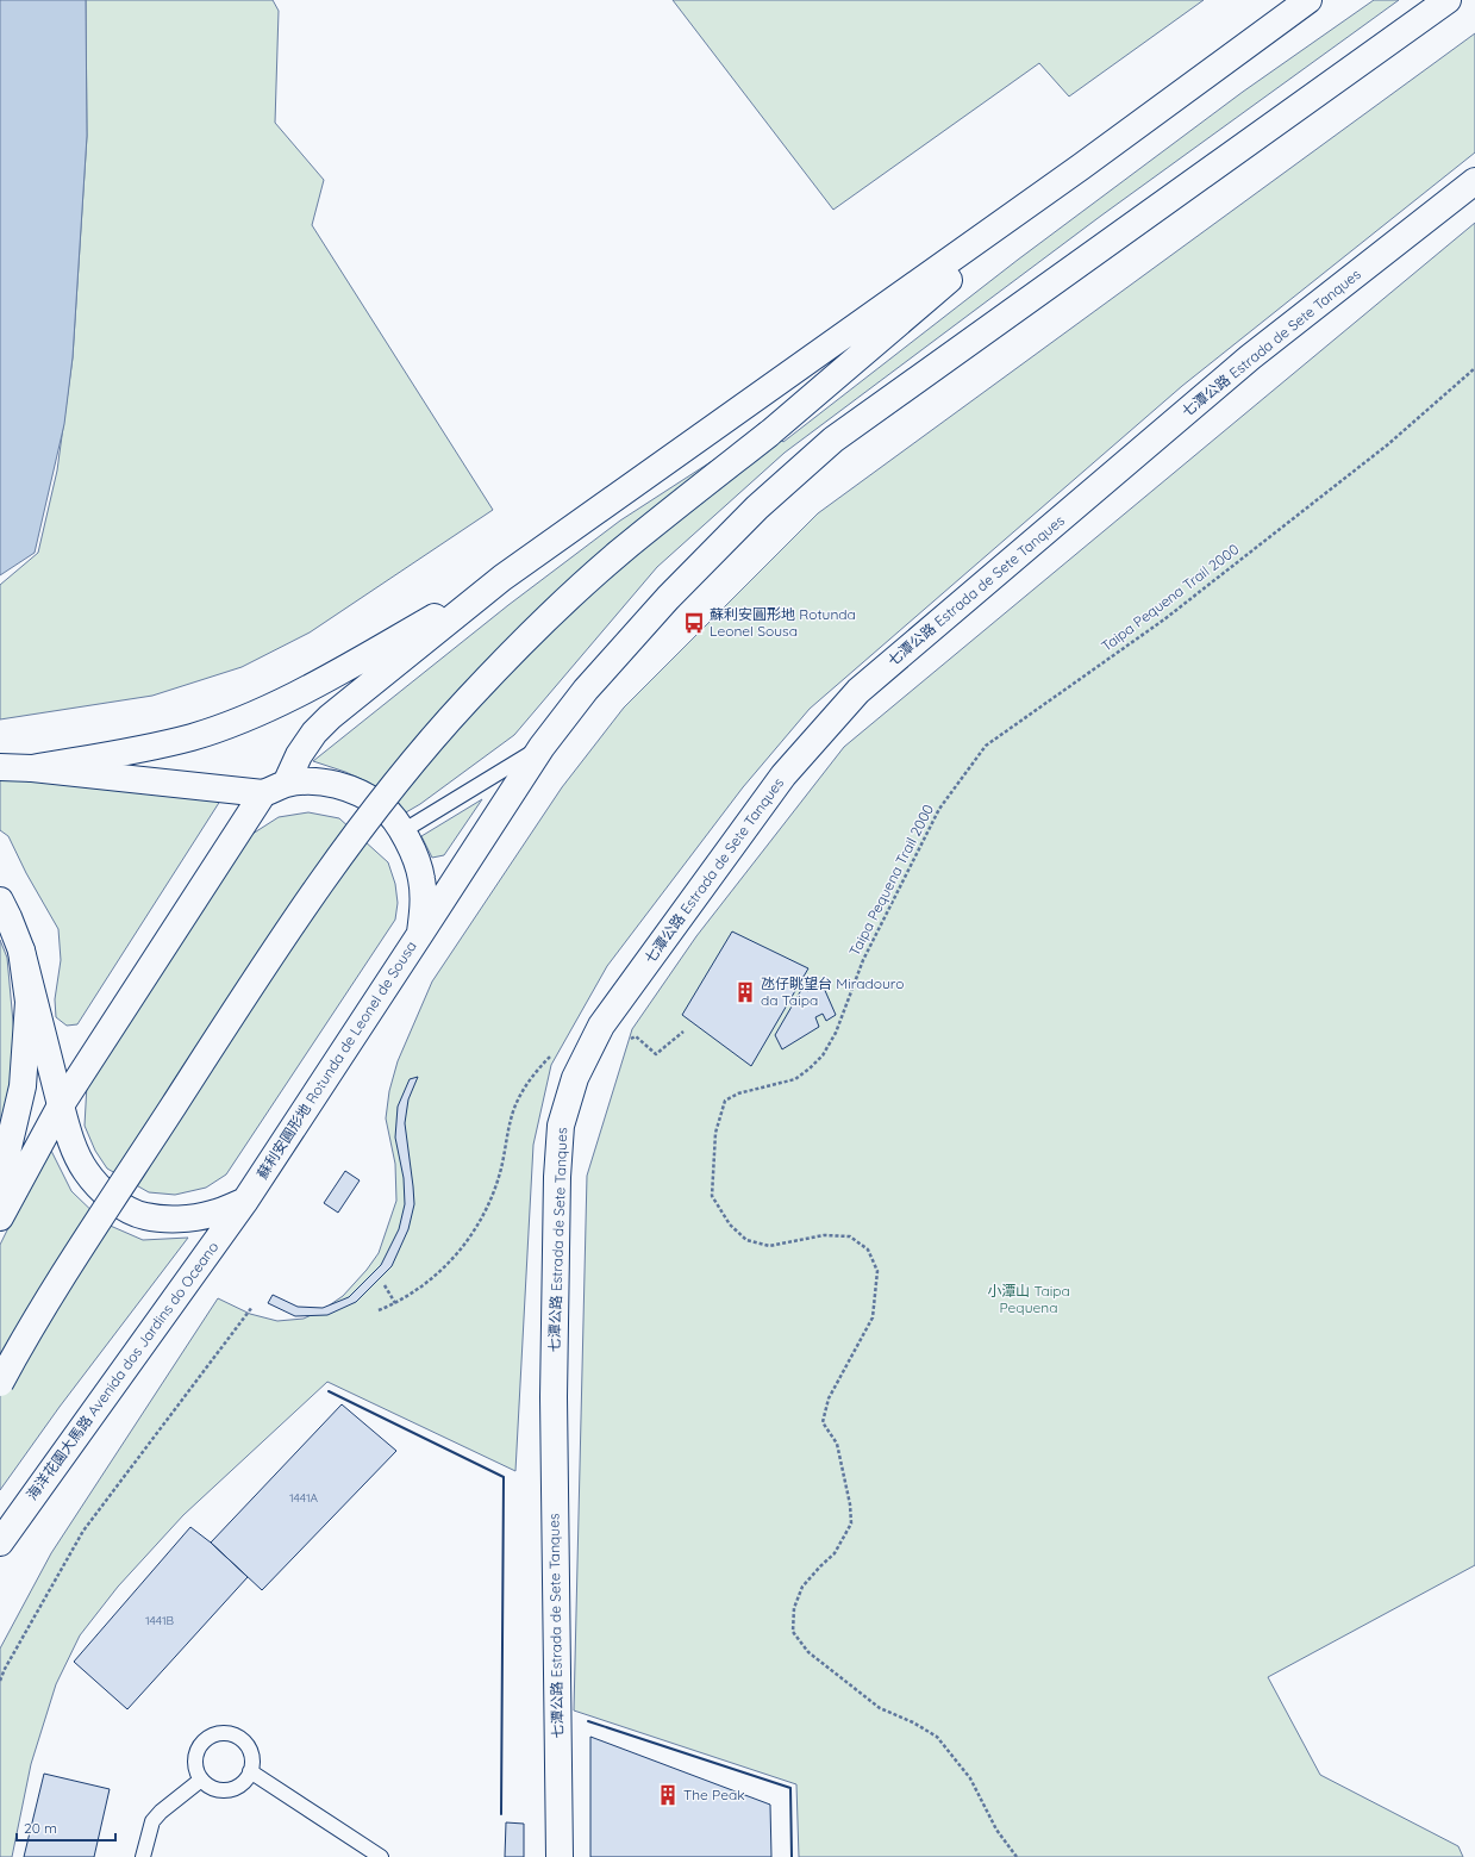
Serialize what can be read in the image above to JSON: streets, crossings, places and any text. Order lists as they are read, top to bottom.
{
  "streets": {
    "main road": ["七潭公路 Estrada de Sete Tanques", "蘇利安圓形地 Rotunda de Leonel de Sousa", "海洋花園大馬路 Avenida dos Jardins do Oceano"],
    "path": ["Taipa Pequena Trail 2000"]
  },
  "crossings": [
    ["蘇利安圓形地 Rotunda de Leonel de Sousa", "海洋花園大馬路 Avenida dos Jardins do Oceano"]
  ],
  "parks": ["小潭山 Taipa Pequena"],
  "places": {
    "bus stop": ["蘇利安圓形地 Rotunda Leonel Sousa"],
    "building": ["氹仔眺望台 Miradouro da Taipa", "The Peak"]
  },
  "house_numbers": ["1441A", "1441B"],
  "scale_bar": "20 m"
}
